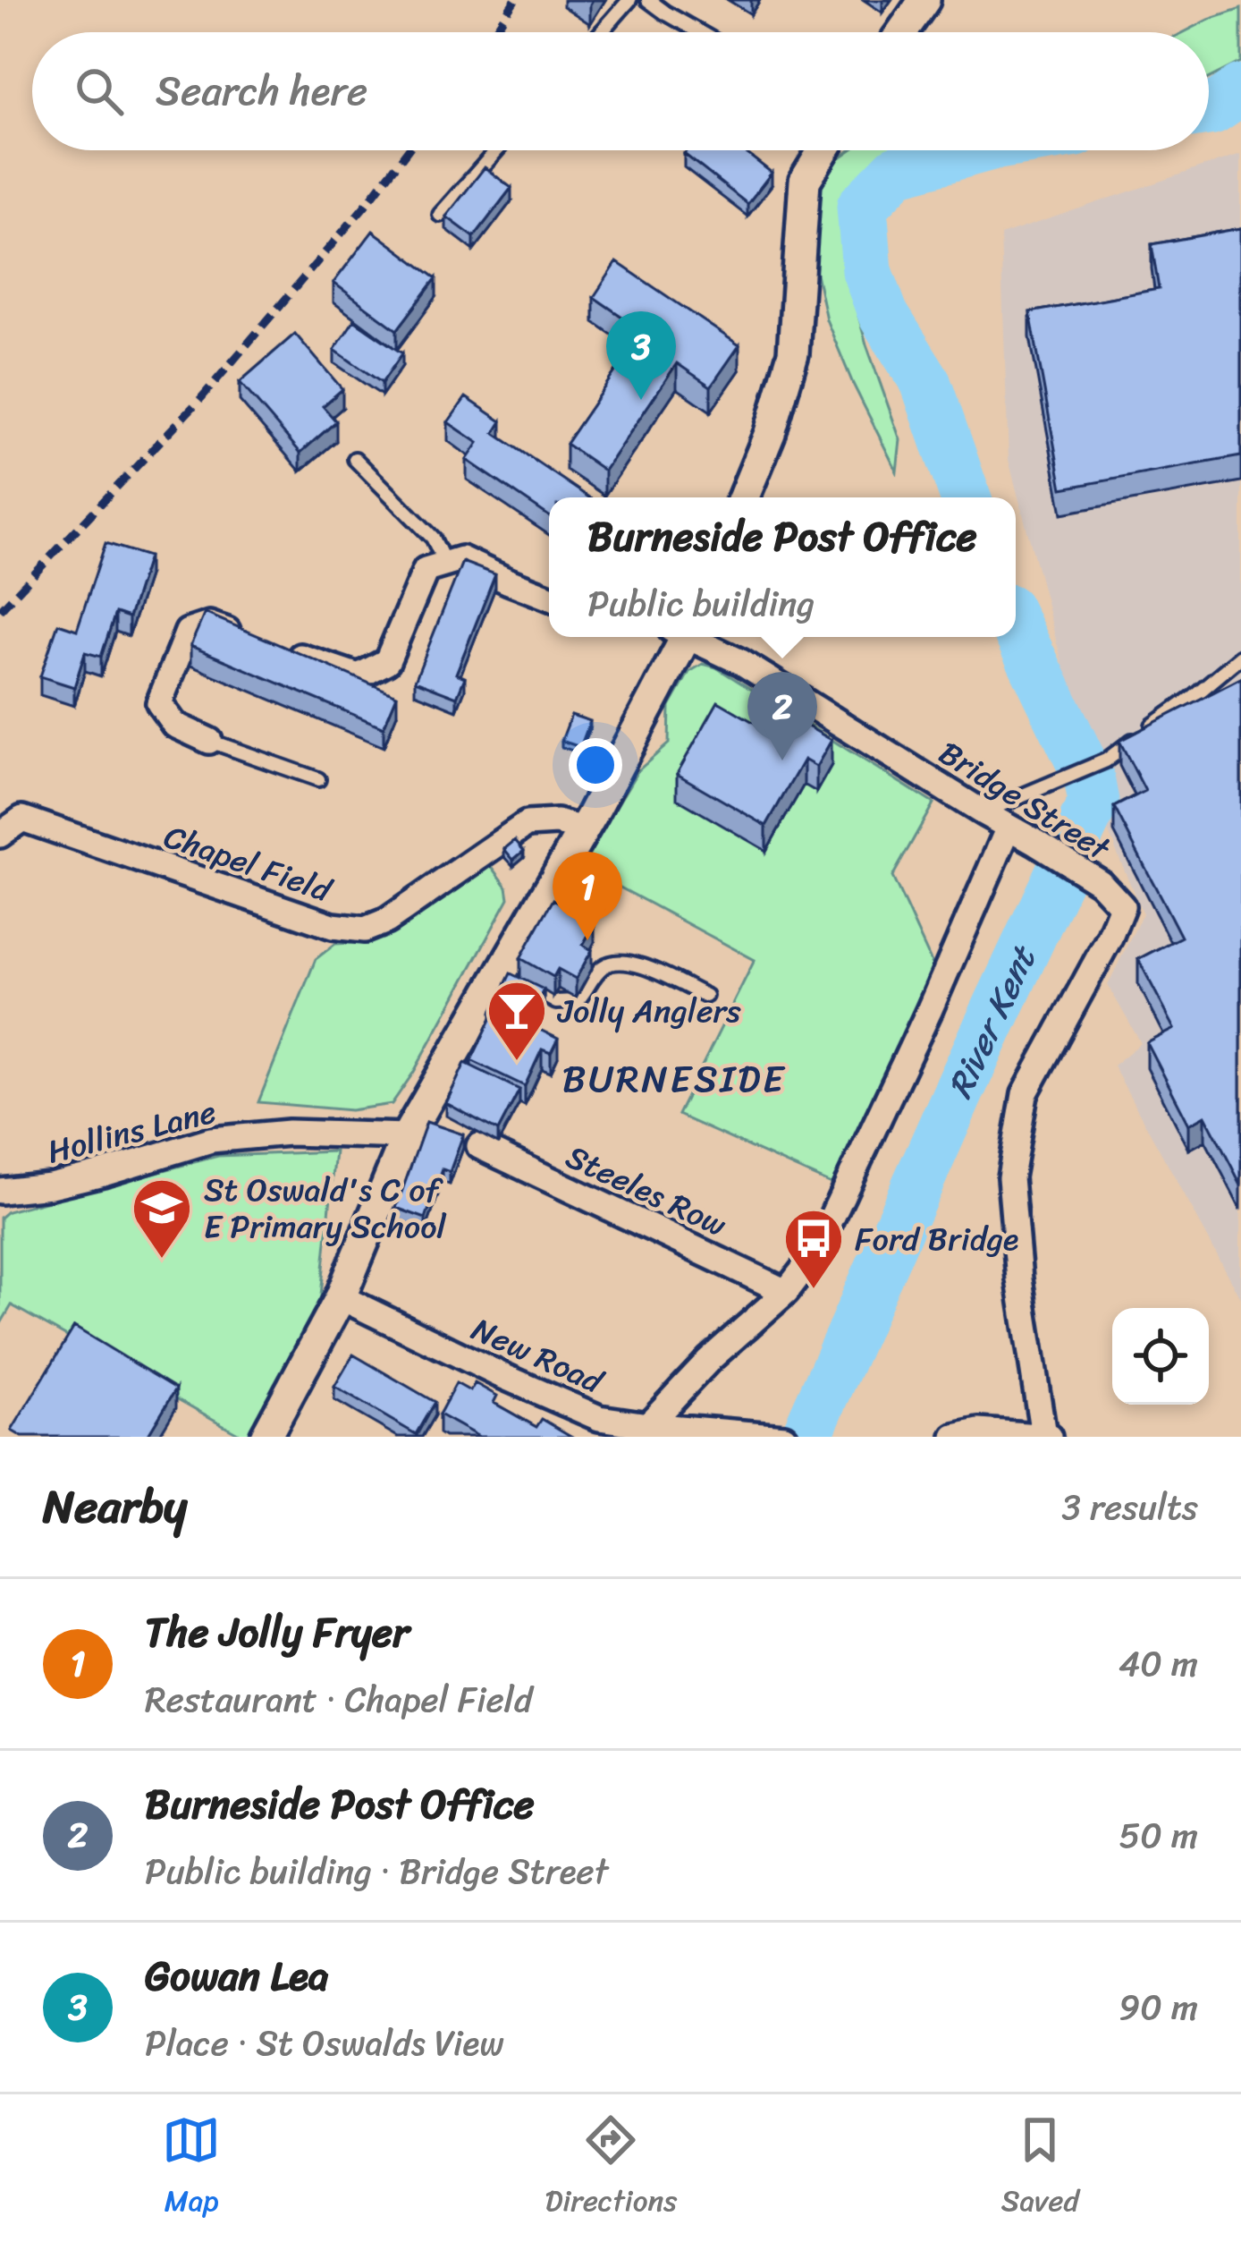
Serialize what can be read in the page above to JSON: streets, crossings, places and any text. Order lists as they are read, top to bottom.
{
  "streets": {
    "street": [
      "Bridge Street",
      "Chapel Field",
      "Hollins Lane",
      "Steeles Row",
      "New Road"
    ]
  },
  "districts": ["BURNESIDE"],
  "water": ["River Kent"],
  "places": {
    "bar": ["Jolly Anglers"],
    "school or university": ["St Oswald's C of E Primary School"],
    "bus stop": ["Ford Bridge"]
  },
  "page": {
    "search": "Search here",
    "pins": ["3", "2", "1"],
    "popup": ["Burneside Post Office", "Public building"],
    "heading": ["Nearby", "3 results"],
    "list": [
      {
        "mark": "1",
        "name": "The Jolly Fryer",
        "note": "Restaurant · Chapel Field",
        "value": "40 m"
      },
      {
        "mark": "2",
        "name": "Burneside Post Office",
        "note": "Public building · Bridge Street",
        "value": "50 m"
      },
      {
        "mark": "3",
        "name": "Gowan Lea",
        "note": "Place · St Oswalds View",
        "value": "90 m"
      }
    ],
    "nav": ["Map", "Directions", "Saved"]
  }
}
